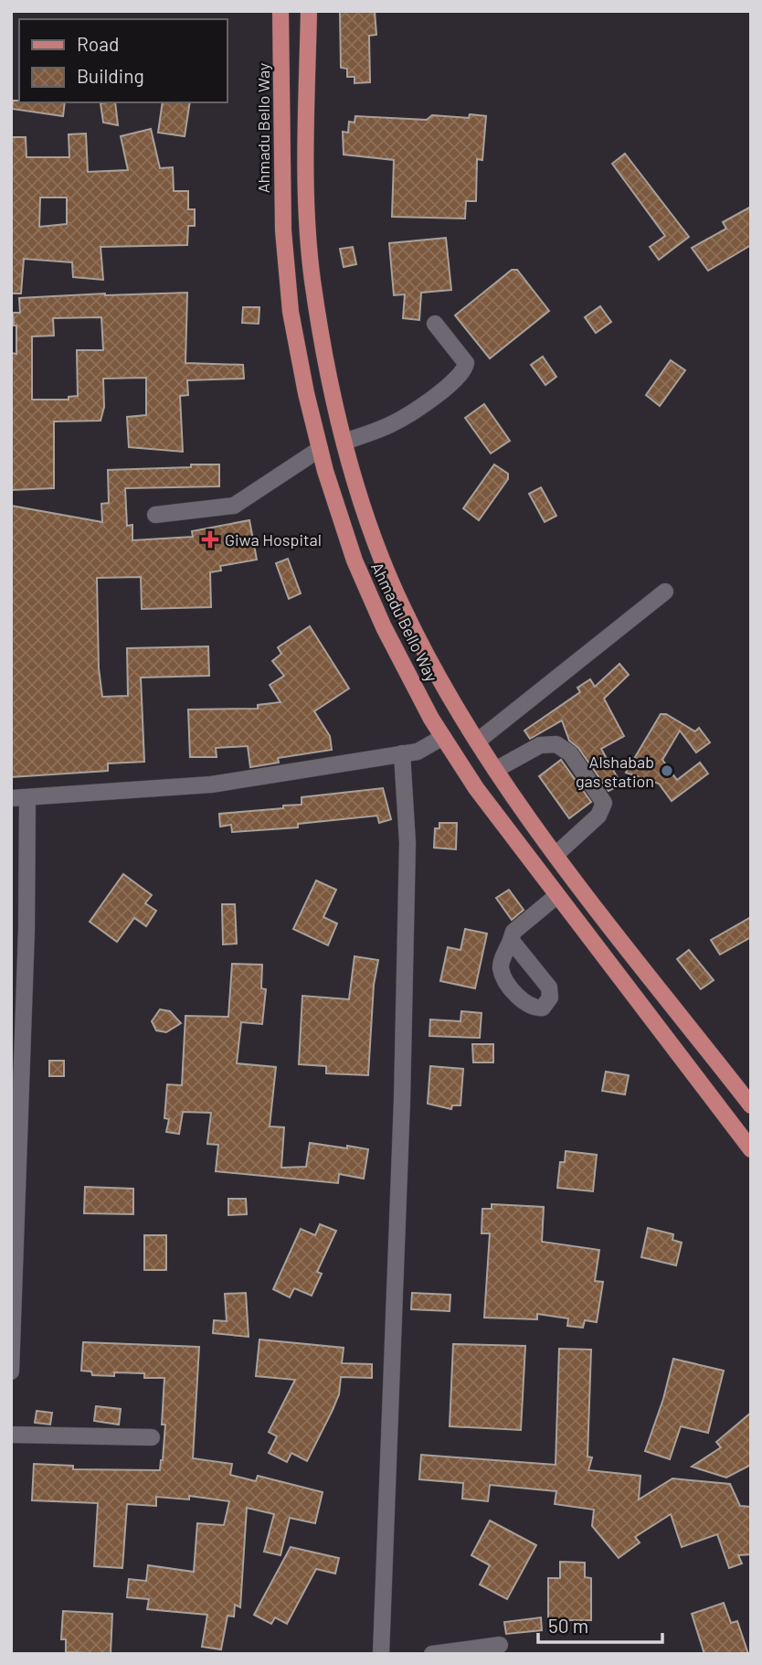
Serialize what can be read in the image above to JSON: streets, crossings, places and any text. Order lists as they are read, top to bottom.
{
  "streets": {
    "main road": ["Ahmadu Bello Way"]
  },
  "places": {
    "health": ["Giwa Hospital"],
    "other": ["Alshabab gas station"]
  },
  "legend": ["Road", "Building"],
  "scale_bar": "50 m"
}
